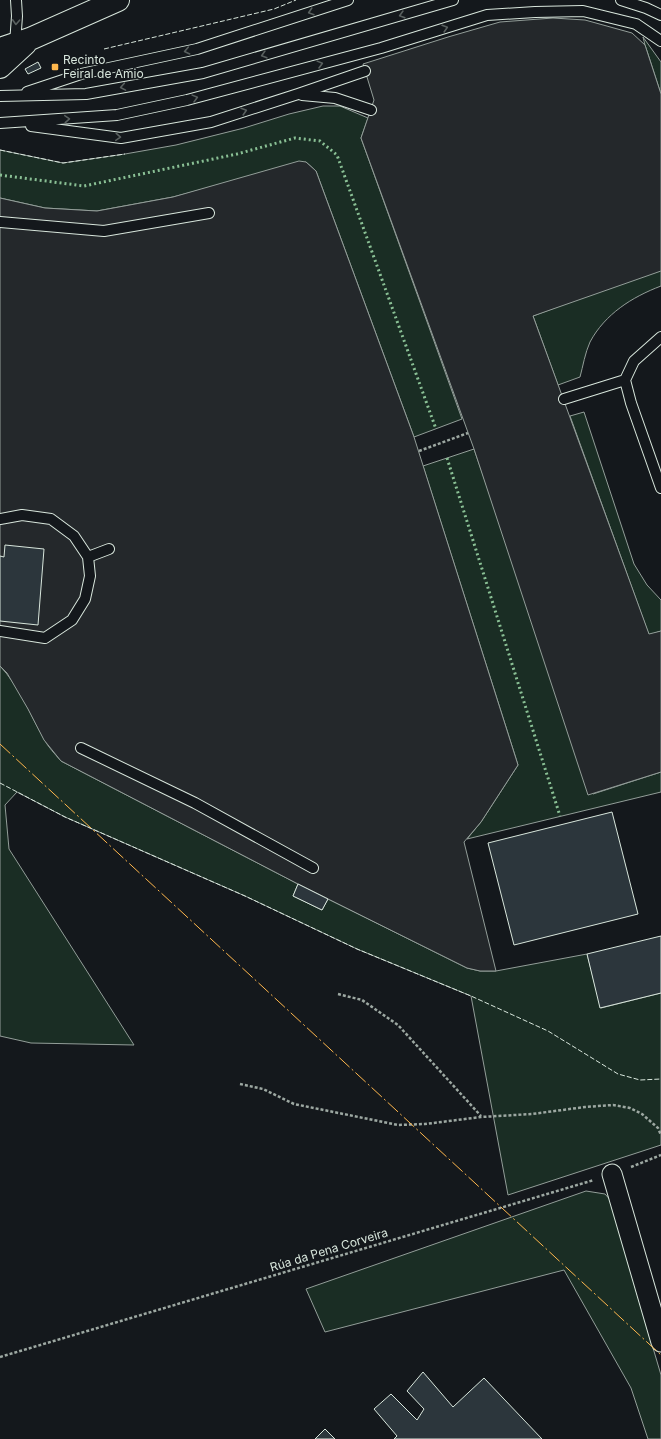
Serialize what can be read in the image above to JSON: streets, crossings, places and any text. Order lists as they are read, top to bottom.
{
  "streets": {
    "path": ["Rúa da Pena Corveira"]
  },
  "places": {
    "transit": ["Recinto Feiral de Amio"]
  }
}
